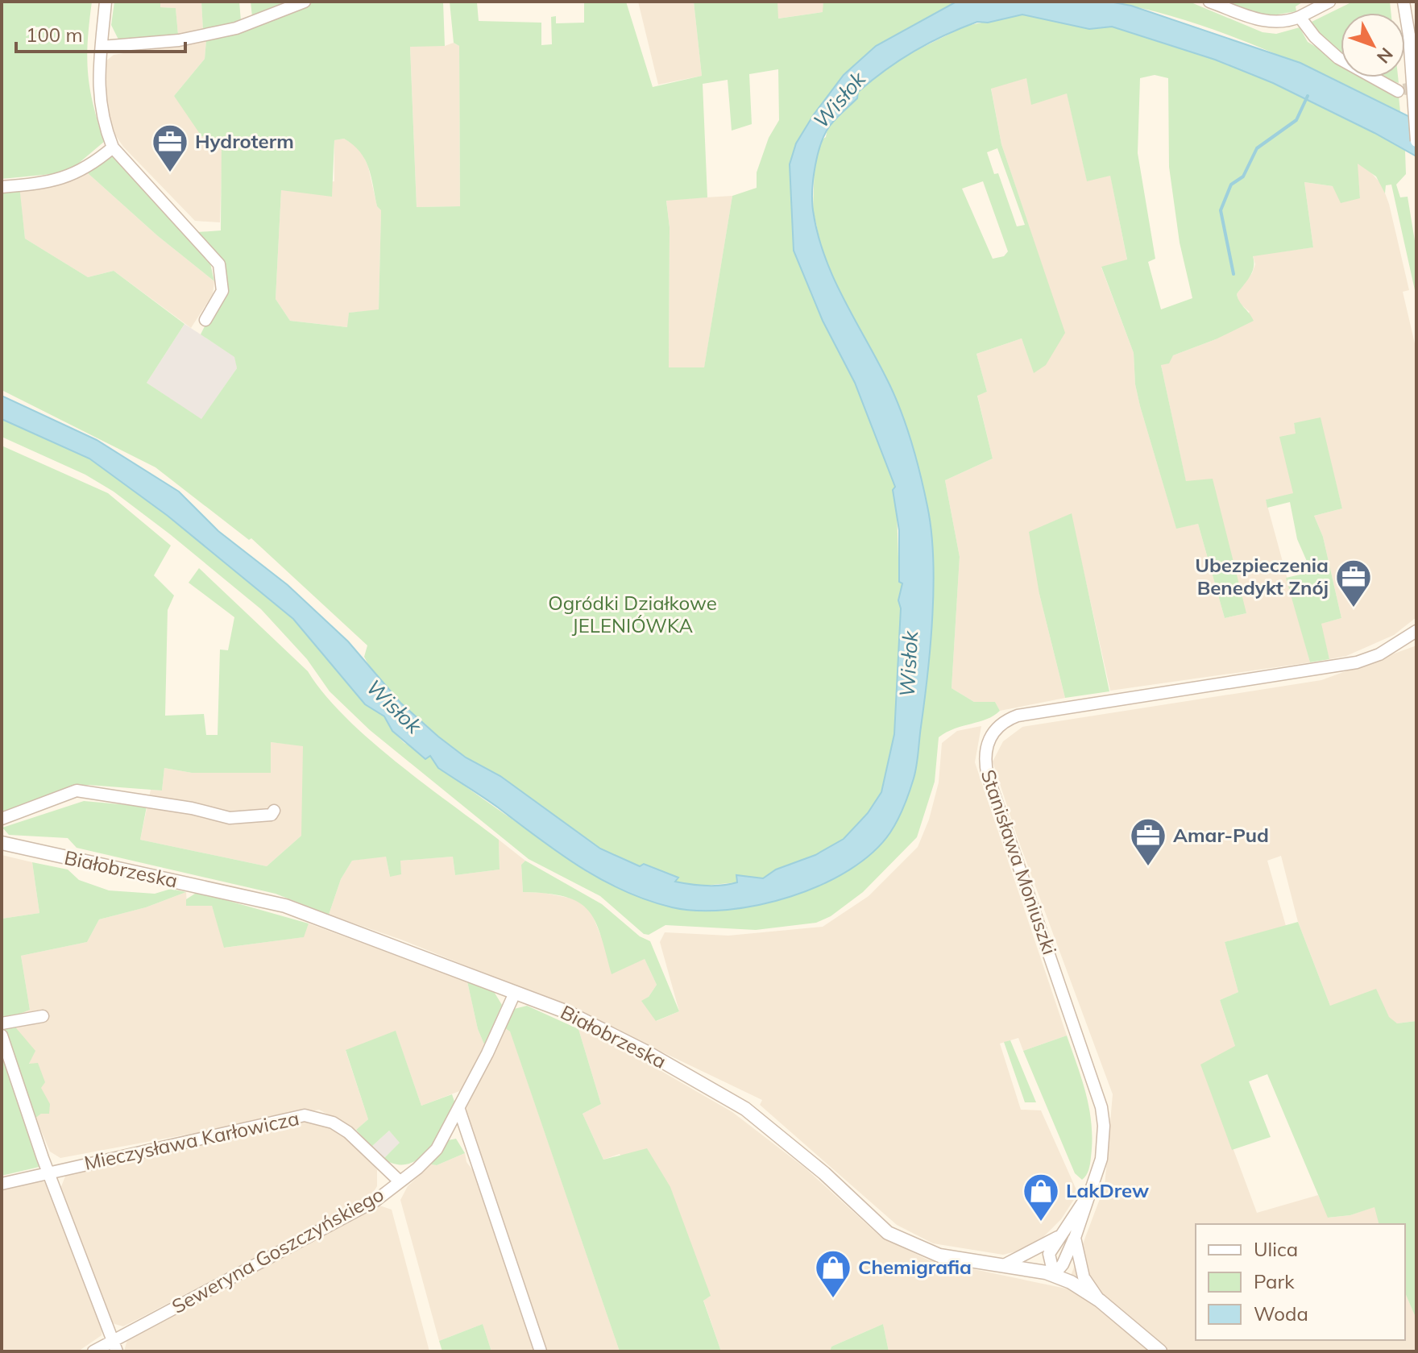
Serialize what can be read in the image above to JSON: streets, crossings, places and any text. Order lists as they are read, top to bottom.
{
  "streets": {
    "street": [
      "Stanisława Moniuszki",
      "Białobrzeska",
      "Mieczysława Karłowicza",
      "Seweryna Goszczyńskiego"
    ]
  },
  "crossings": [
    ["Stanisława Moniuszki", "Białobrzeska"],
    ["Białobrzeska", "Seweryna Goszczyńskiego"],
    ["Mieczysława Karłowicza", "Seweryna Goszczyńskiego"]
  ],
  "water": ["Wisłok"],
  "parks": ["Ogródki Działkowe JELENIÓWKA"],
  "places": {
    "office": ["Hydroterm", "Ubezpieczenia Benedykt Znój", "Amar-Pud"],
    "shop": ["LakDrew", "Chemigrafia"]
  },
  "legend": ["Ulica", "Park", "Woda"],
  "scale_bar": "100 m",
  "north": "bottom right"
}
